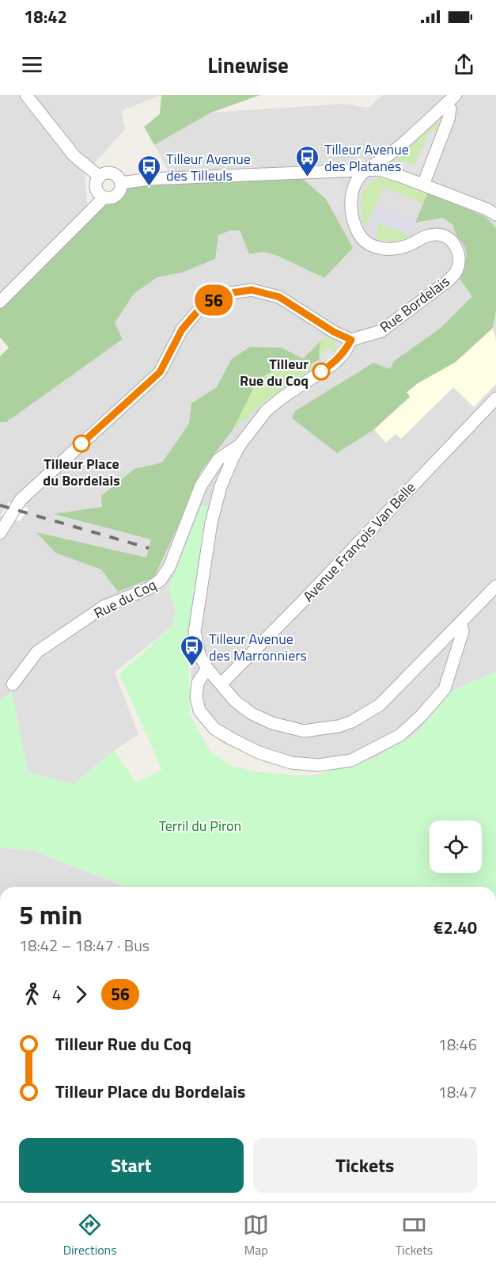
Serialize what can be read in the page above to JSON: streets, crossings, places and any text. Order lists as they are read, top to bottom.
{
  "streets": {
    "street": ["Rue Bordelais", "Avenue François Van Belle", "Rue du Coq"]
  },
  "parks": ["Terril du Piron"],
  "places": {
    "bus stop": ["Tilleur Avenue des Platanes", "Tilleur Avenue des Tilleuls", "Tilleur Avenue des Marronniers"],
    "other": ["Tilleur Rue du Coq", "Tilleur Place du Bordelais"]
  },
  "lines": ["bus line 56"],
  "page": {
    "status": "18:42",
    "header": "Linewise",
    "on_map": "56",
    "heading": ["5 min", "18:42 – 18:47 · Bus", "€2.40"],
    "legs": ["4", "56"],
    "list": [
      {
        "name": "Tilleur Rue du Coq",
        "value": "18:46"
      },
      {
        "name": "Tilleur Place du Bordelais",
        "value": "18:47"
      }
    ],
    "buttons": ["Start", "Tickets"],
    "tabs": ["Directions", "Map", "Tickets"]
  }
}
